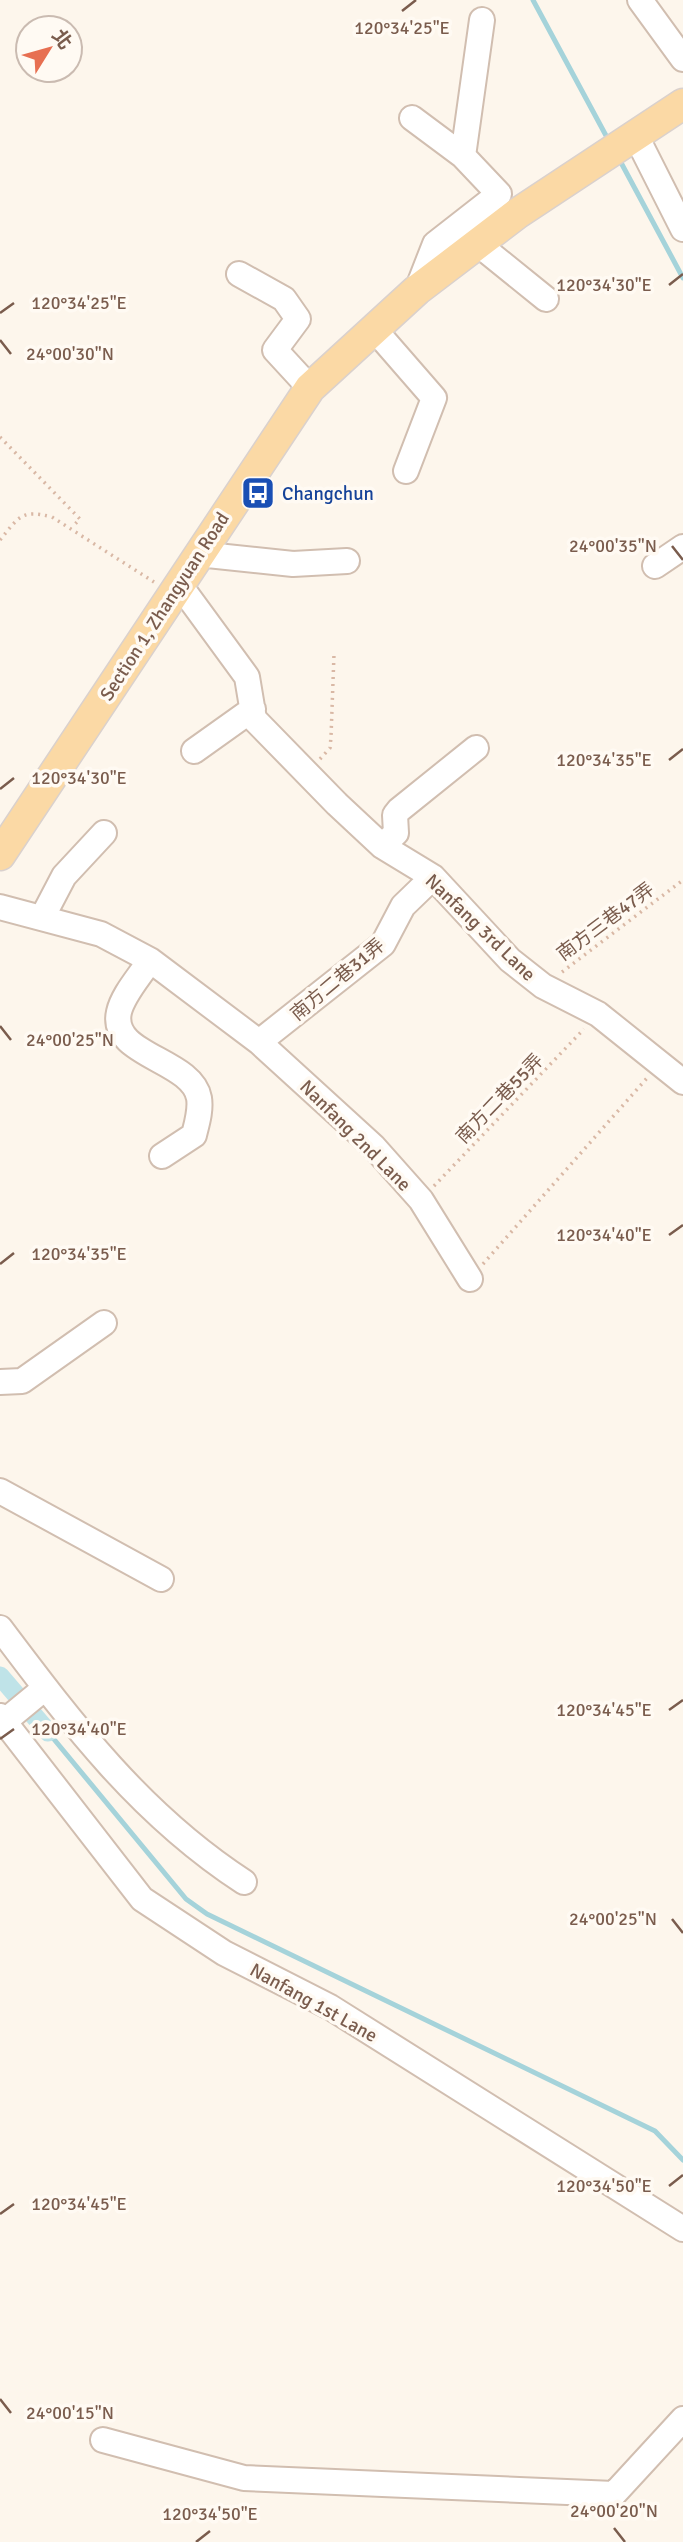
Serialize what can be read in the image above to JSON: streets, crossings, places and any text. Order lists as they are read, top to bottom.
{
  "streets": {
    "main road": ["Section 1, Zhangyuan Road"],
    "lane": [
      "Nanfang 3rd Lane",
      "南方二巷31弄",
      "Nanfang 2nd Lane",
      "Nanfang 1st Lane"
    ],
    "path": ["南方三巷47弄", "南方二巷55弄"]
  },
  "crossings": [
    ["Section 1, Zhangyuan Road", "Nanfang 3rd Lane"],
    ["南方三巷47弄", "Nanfang 3rd Lane"],
    ["Nanfang 3rd Lane", "南方二巷31弄"],
    ["Nanfang 3rd Lane", "南方二巷55弄"],
    ["南方二巷31弄", "Nanfang 2nd Lane"],
    ["南方二巷55弄", "Nanfang 2nd Lane"]
  ],
  "places": {
    "bus stop": ["Changchun"]
  },
  "north": "top right",
  "coordinates": [
    "120°34'25\"E",
    "120°34'30\"E",
    "24°00'30\"N",
    "24°00'35\"N",
    "120°34'35\"E",
    "24°00'25\"N",
    "120°34'40\"E",
    "120°34'45\"E",
    "120°34'50\"E",
    "24°00'15\"N",
    "24°00'20\"N"
  ]
}
